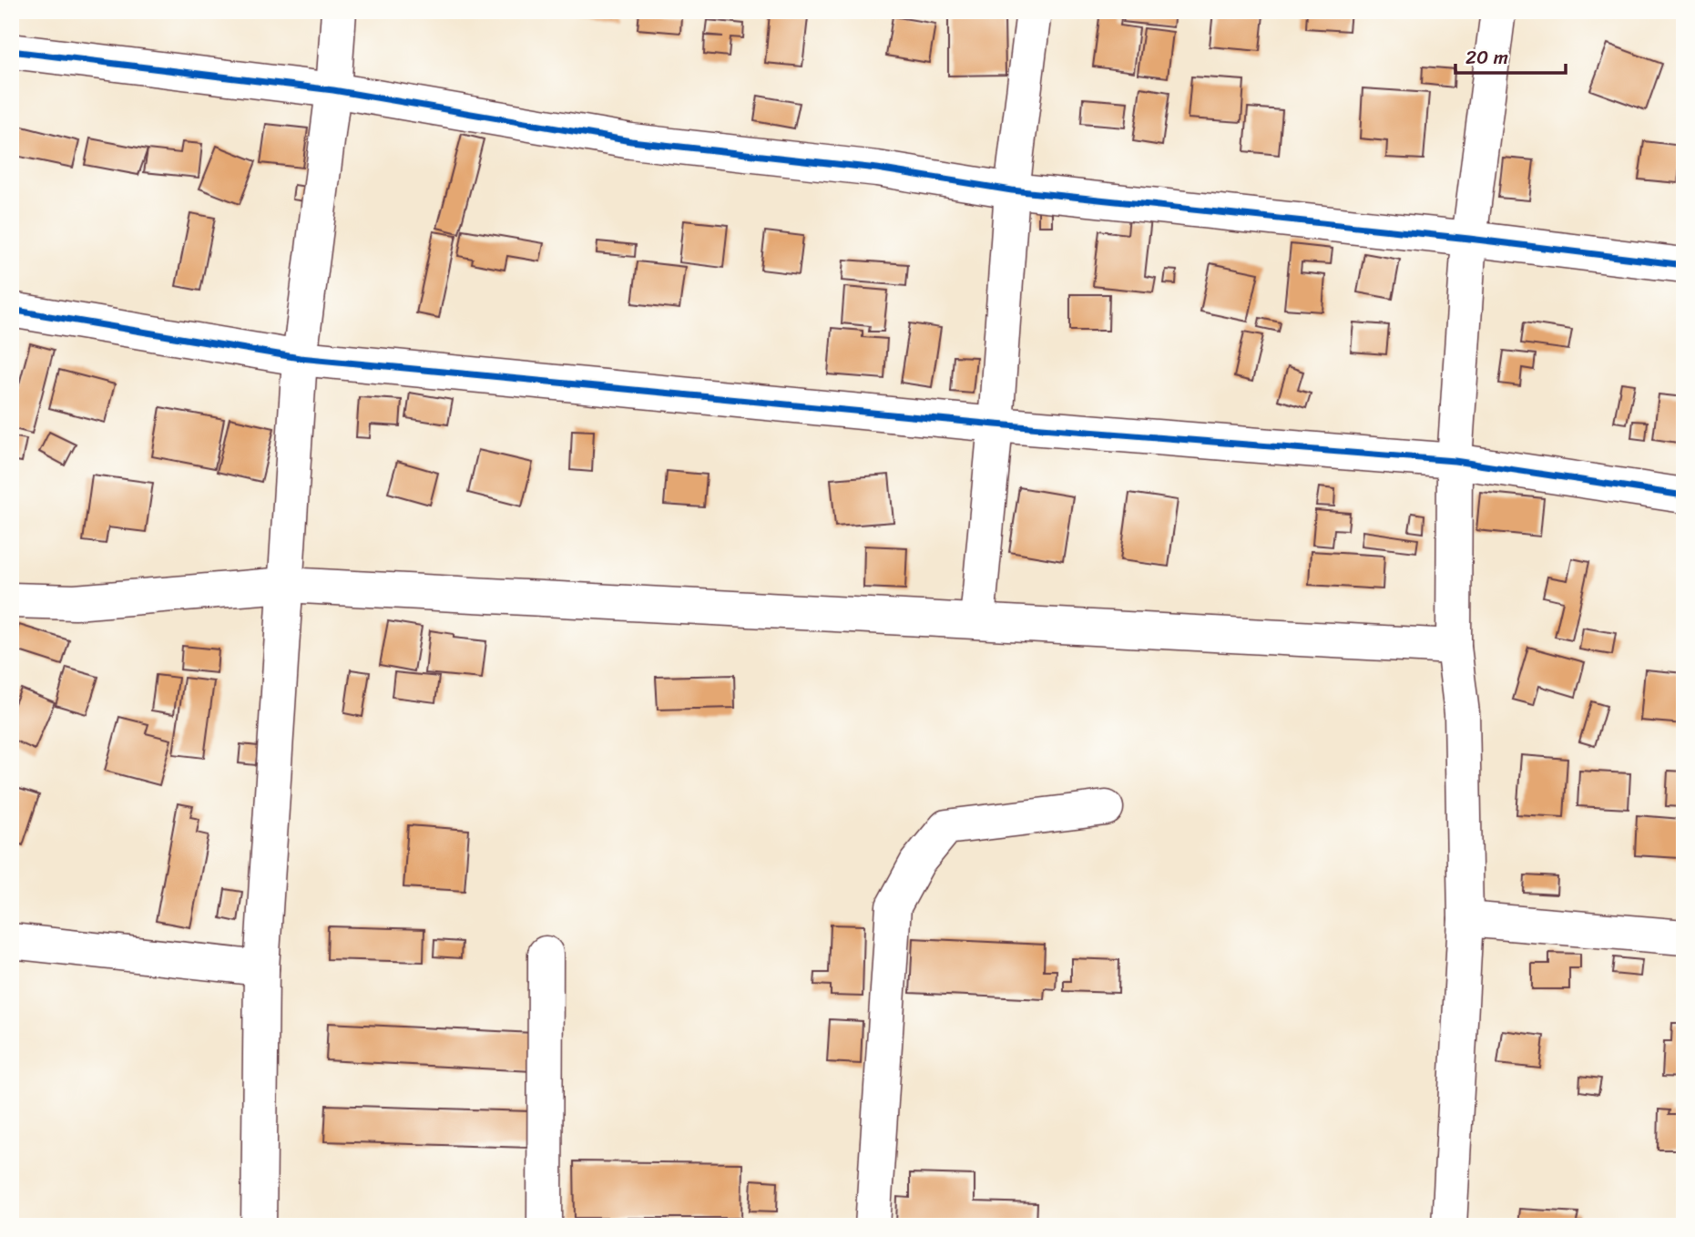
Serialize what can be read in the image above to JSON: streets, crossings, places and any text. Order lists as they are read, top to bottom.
{
  "scale_bar": "20 m"
}
